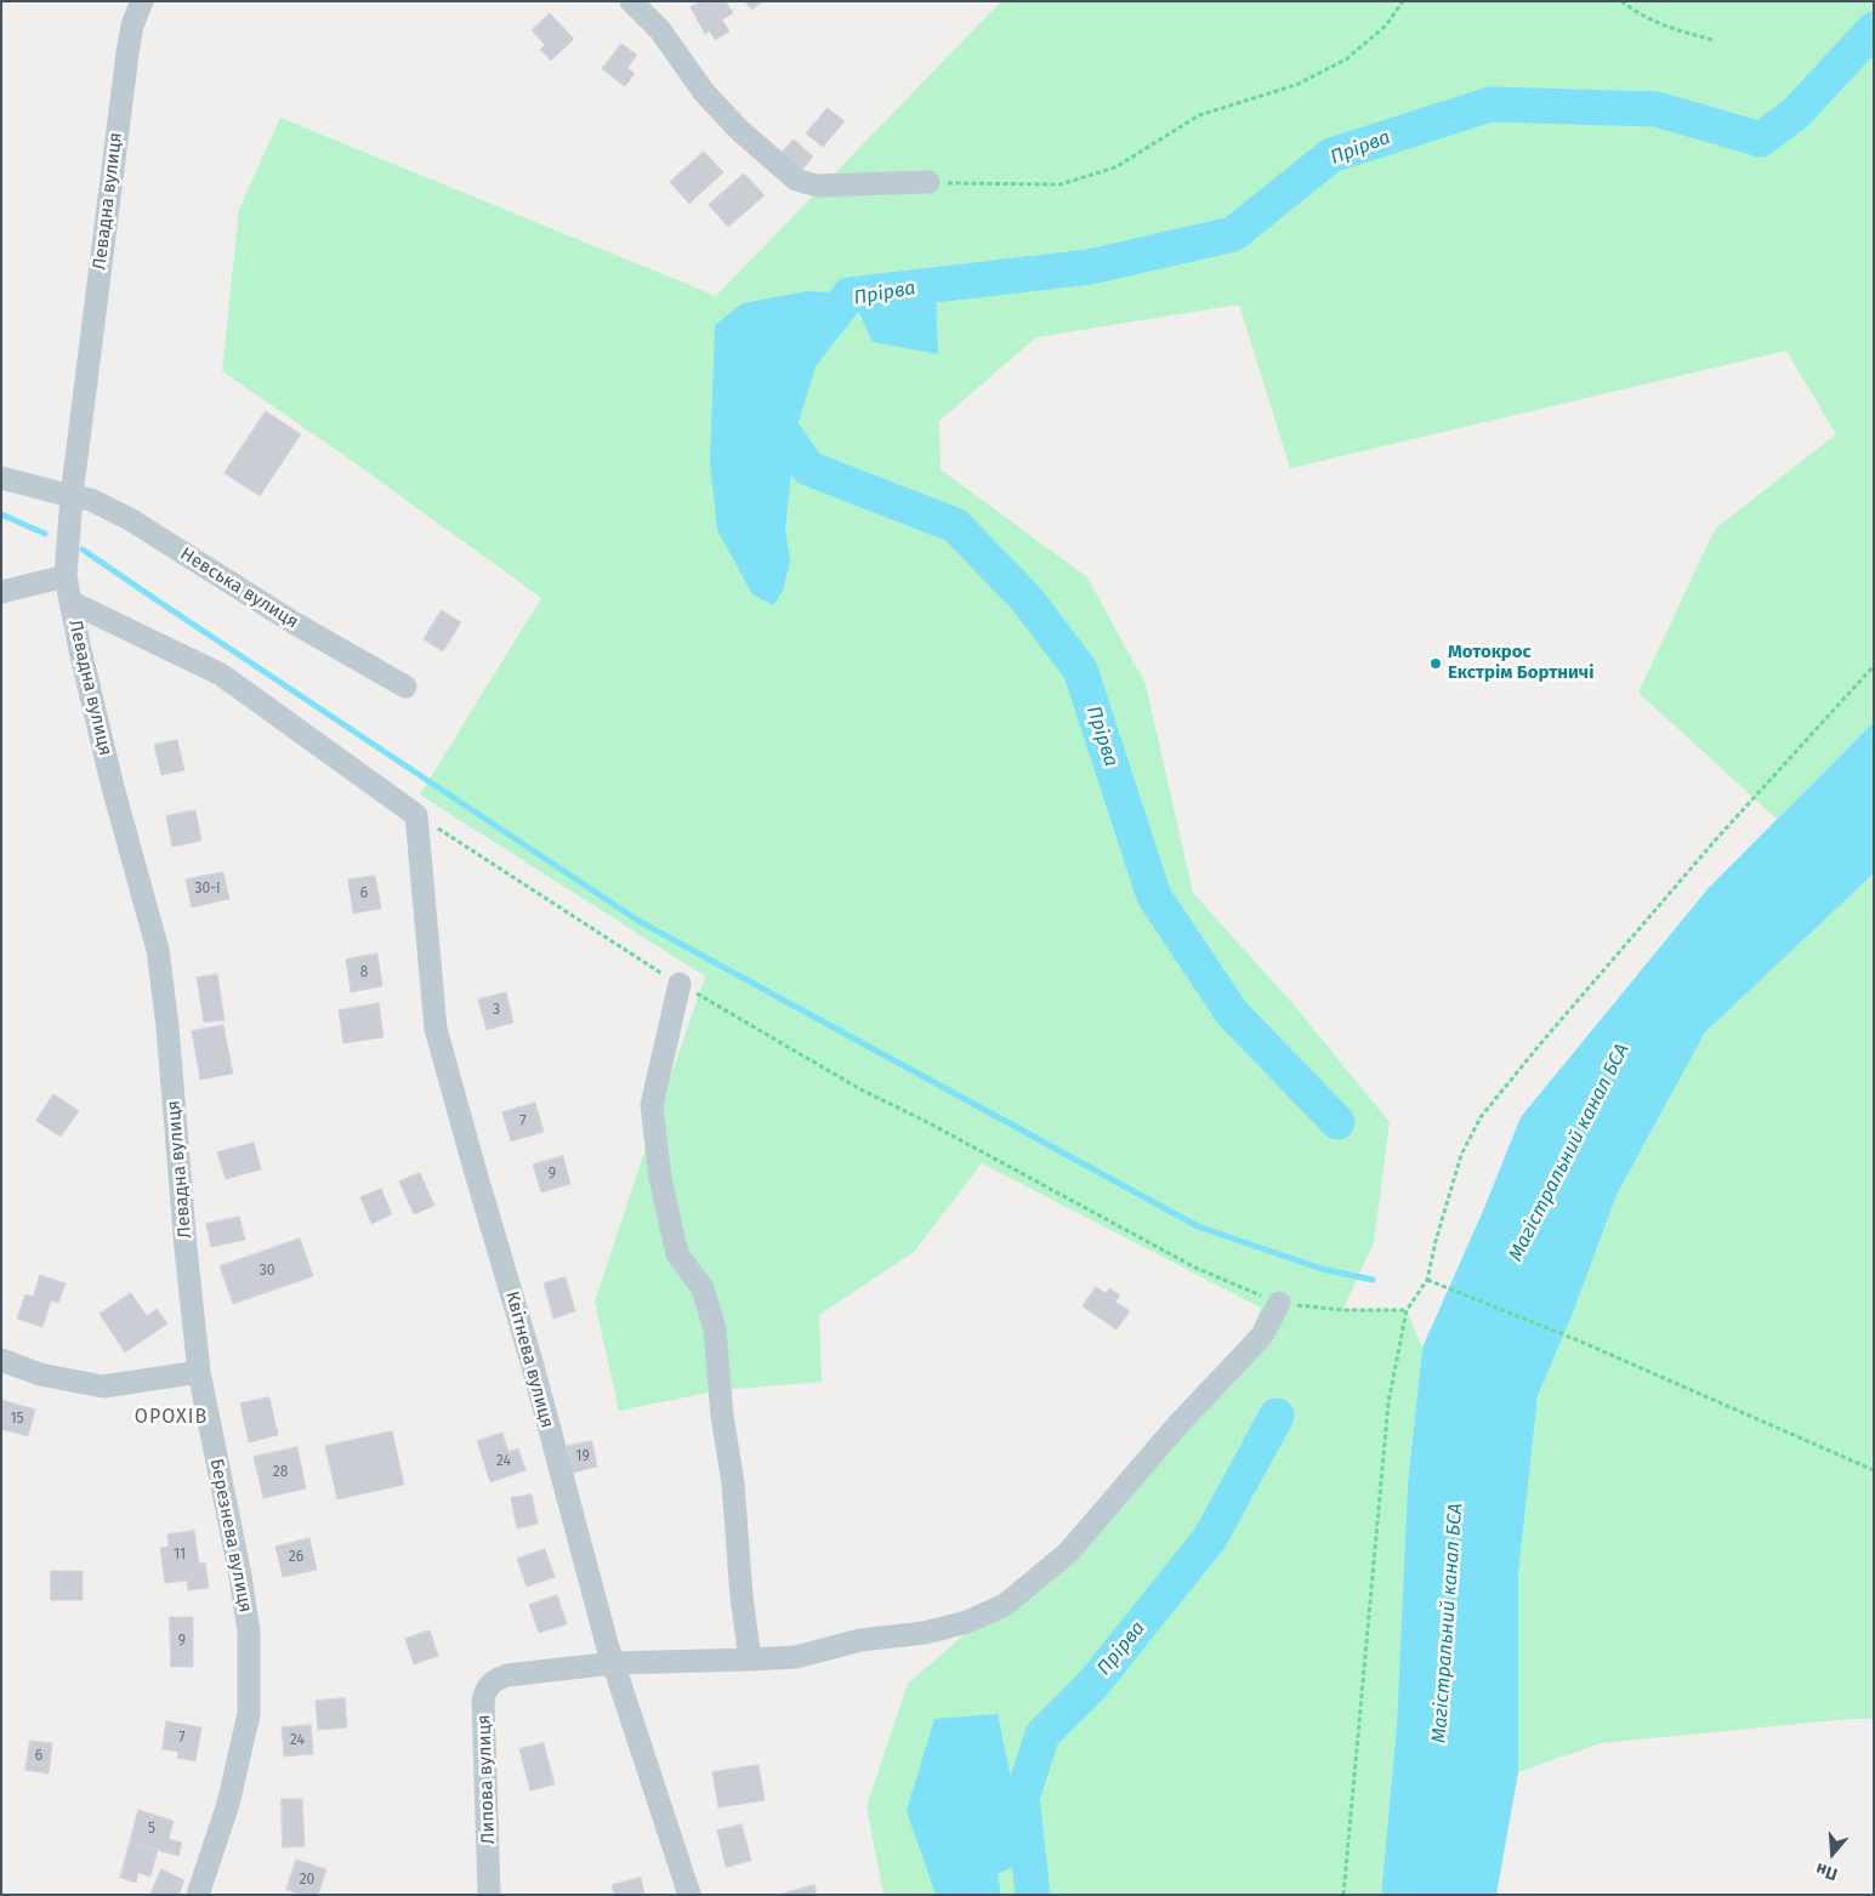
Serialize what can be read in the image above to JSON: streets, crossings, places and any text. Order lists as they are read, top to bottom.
{
  "streets": {
    "street": [
      "Левадна вулиця",
      "Невська вулиця",
      "Квітнева вулиця",
      "Березнева вулиця",
      "Липова вулиця"
    ]
  },
  "crossings": [
    ["Левадна вулиця", "Невська вулиця"],
    ["Левадна вулиця", "Березнева вулиця"],
    ["Квітнева вулиця", "Липова вулиця"]
  ],
  "districts": ["ОРОХІВ"],
  "water": ["Прірва", "Магістральний канал БСА"],
  "places": ["Мотокрос Екстрім Бортничі"],
  "house_numbers": [
    "30-І",
    "6",
    "8",
    "3",
    "7",
    "9",
    "30",
    "15",
    "19",
    "24",
    "28",
    "11",
    "26",
    "9",
    "7",
    "24",
    "6",
    "5",
    "20"
  ],
  "north": "bottom"
}
